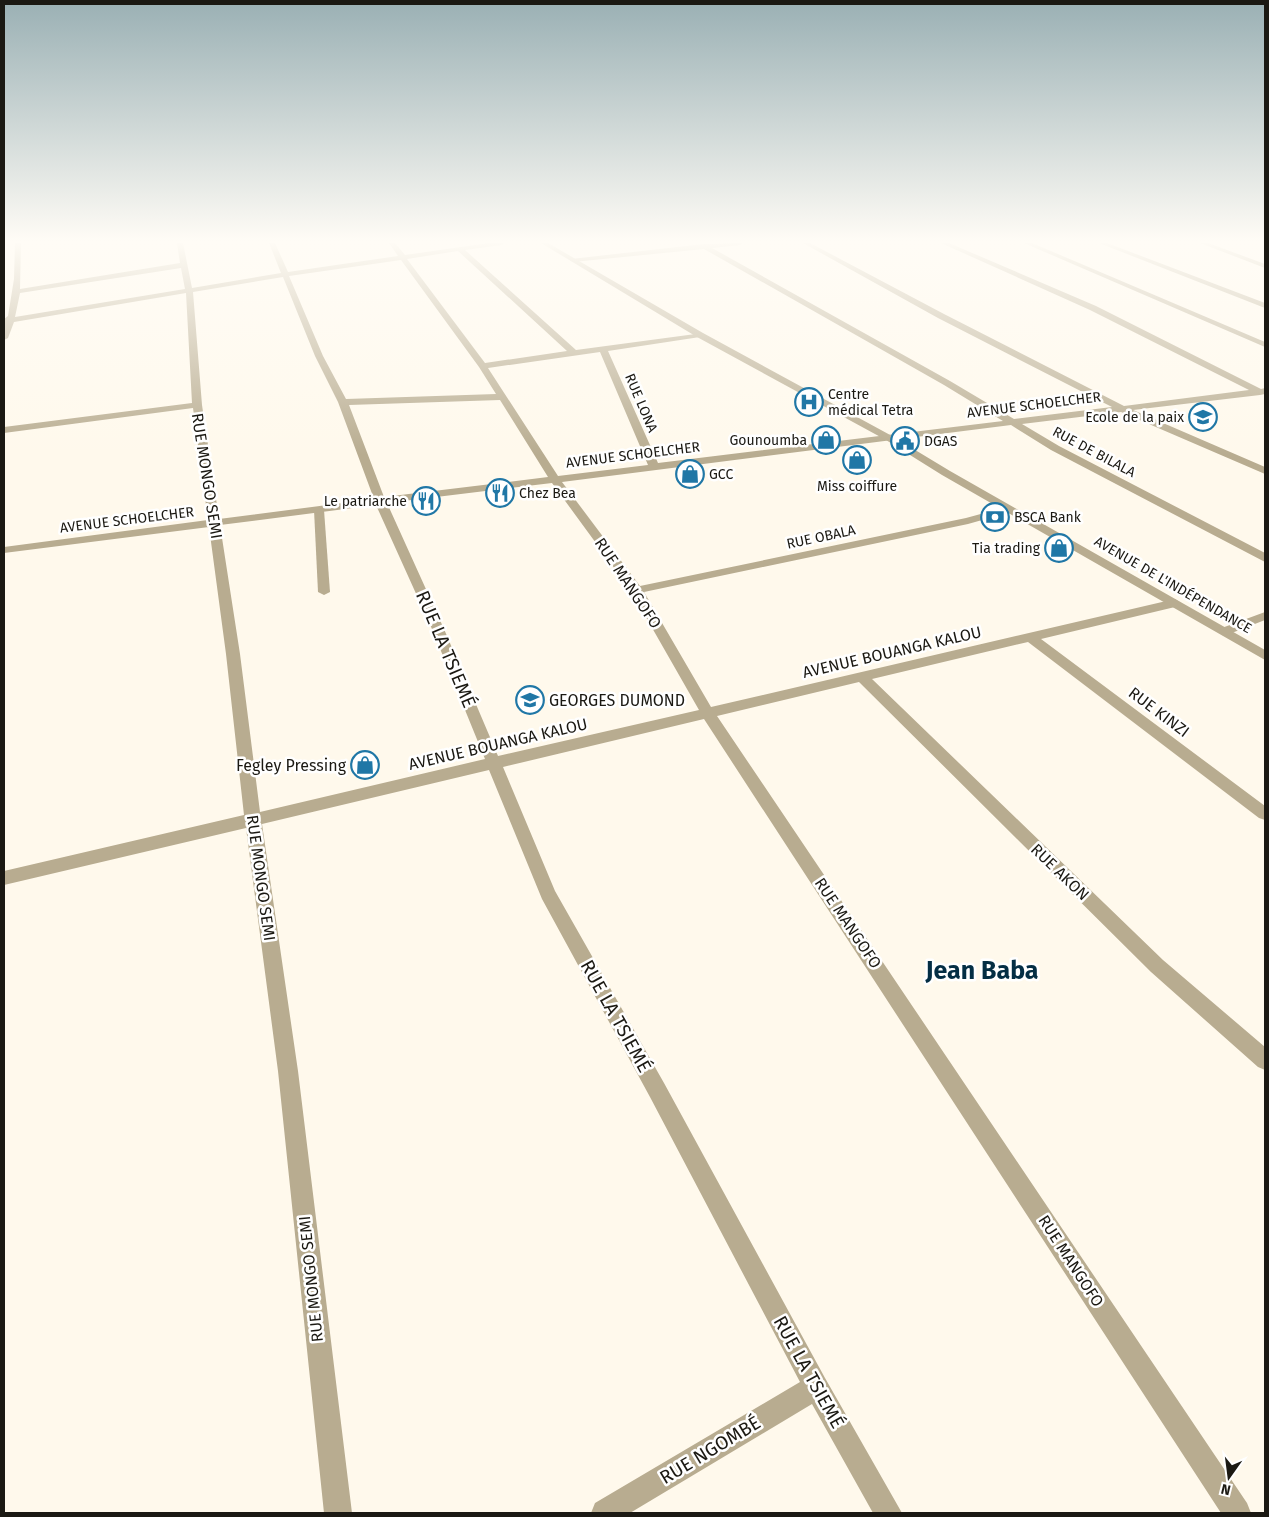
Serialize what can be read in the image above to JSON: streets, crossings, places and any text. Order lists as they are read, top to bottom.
{
  "streets": {
    "street": [
      "RUE LONA",
      "AVENUE SCHOELCHER",
      "RUE DE BILALA",
      "RUE MONGO SEMI",
      "RUE OBALA",
      "RUE MANGOFO",
      "AVENUE DE L'INDÉPENDANCE",
      "RUE LA TSIEMÉ",
      "AVENUE BOUANGA KALOU",
      "RUE KINZI",
      "RUE AKON",
      "RUE NGOMBÉ"
    ]
  },
  "crossings": [
    ["RUE LONA", "AVENUE SCHOELCHER"],
    ["AVENUE SCHOELCHER", "RUE DE BILALA"],
    ["AVENUE SCHOELCHER", "RUE MONGO SEMI"],
    ["AVENUE SCHOELCHER", "RUE MANGOFO"],
    ["AVENUE SCHOELCHER", "AVENUE DE L'INDÉPENDANCE"],
    ["AVENUE SCHOELCHER", "RUE LA TSIEMÉ"],
    ["RUE MONGO SEMI", "AVENUE BOUANGA KALOU"],
    ["RUE OBALA", "RUE MANGOFO"],
    ["RUE OBALA", "AVENUE DE L'INDÉPENDANCE"],
    ["RUE MANGOFO", "AVENUE BOUANGA KALOU"],
    ["AVENUE DE L'INDÉPENDANCE", "AVENUE BOUANGA KALOU"],
    ["RUE LA TSIEMÉ", "AVENUE BOUANGA KALOU"],
    ["RUE LA TSIEMÉ", "RUE NGOMBÉ"],
    ["AVENUE BOUANGA KALOU", "RUE KINZI"],
    ["AVENUE BOUANGA KALOU", "RUE AKON"]
  ],
  "districts": ["Jean Baba"],
  "places": {
    "hospital": ["Centre médical Tetra"],
    "school or university": ["Ecole de la paix", "GEORGES DUMOND"],
    "shop": [
      "Gounoumba",
      "Miss coiffure",
      "GCC",
      "Tia trading",
      "Fegley Pressing"
    ],
    "public building": ["DGAS"],
    "restaurant": ["Chez Bea", "Le patriarche"],
    "bank": ["BSCA Bank"]
  },
  "north": "bottom"
}
